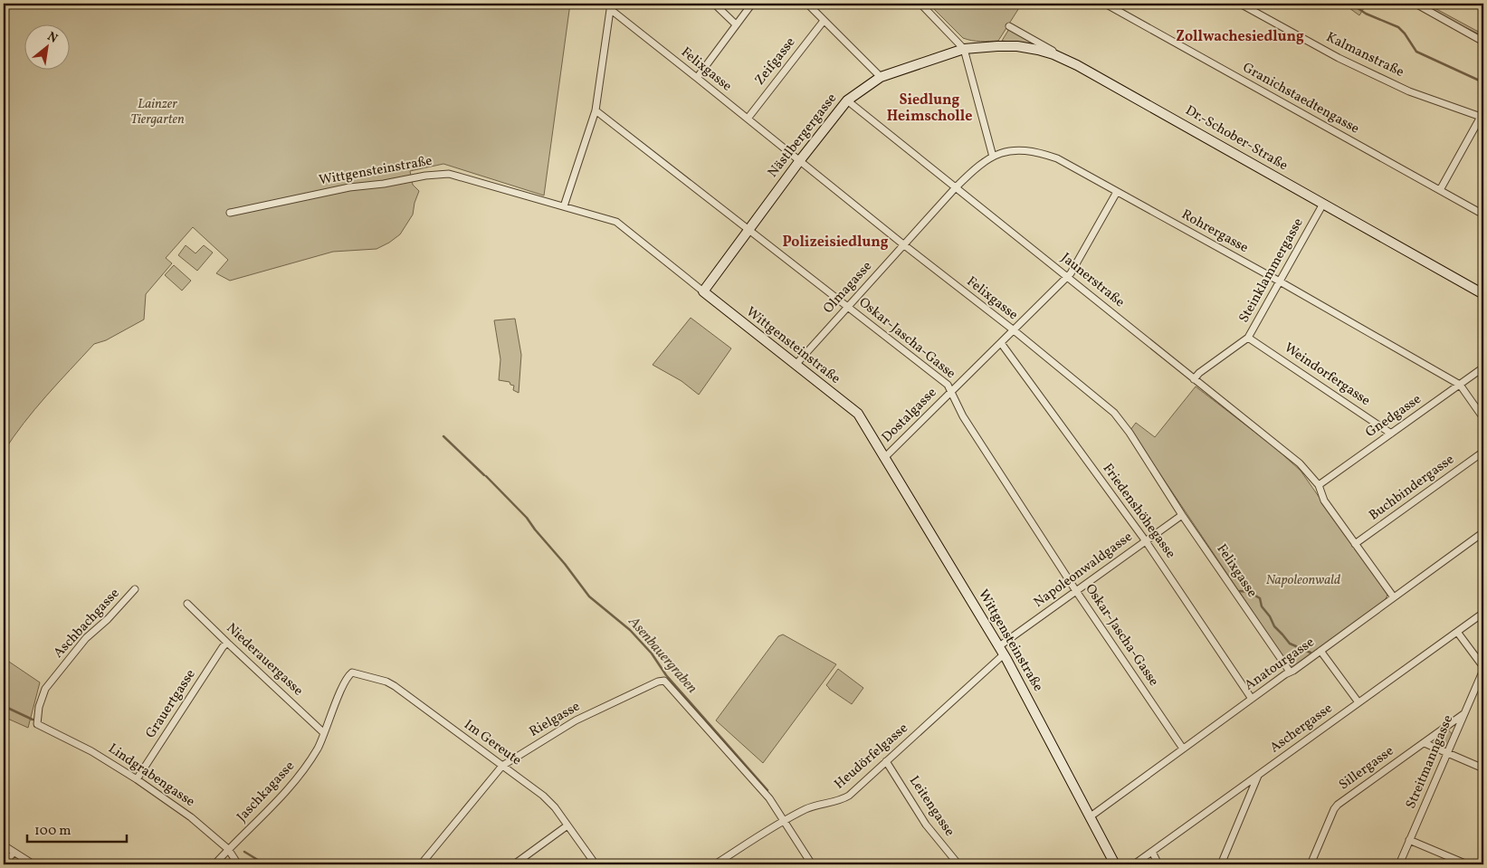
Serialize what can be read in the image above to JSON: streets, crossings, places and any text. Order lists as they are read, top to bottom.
{
  "streets": {
    "street": [
      "Kalmanstraße",
      "Zeifgasse",
      "Felixgasse",
      "Granichstaedtengasse",
      "Nästlbergergasse",
      "Dr.-Schober-Straße",
      "Wittgensteinstraße",
      "Rohrergasse",
      "Steinklammergasse",
      "Jaunerstraße",
      "Olmagasse",
      "Oskar-Jascha-Gasse",
      "Weindorfergasse",
      "Dostalgasse",
      "Gnedgasse",
      "Buchbindergasse",
      "Friedenshöhegasse",
      "Napoleonwaldgasse",
      "Aschbachgasse",
      "Niederauergasse",
      "Anatourgasse",
      "Grauertgasse",
      "Rielgasse",
      "Aschergasse",
      "Im Gereute",
      "Heudörfelgasse",
      "Streitmanngasse",
      "Sillergasse",
      "Lindgrabengasse",
      "Jaschkagasse",
      "Leitengasse"
    ]
  },
  "crossings": [
    ["Zeifgasse", "Felixgasse"],
    ["Felixgasse", "Nästlbergergasse"],
    ["Felixgasse", "Olmagasse"],
    ["Felixgasse", "Dostalgasse"],
    ["Felixgasse", "Napoleonwaldgasse"],
    ["Felixgasse", "Anatourgasse"],
    ["Nästlbergergasse", "Dr.-Schober-Straße"],
    ["Nästlbergergasse", "Wittgensteinstraße"],
    ["Nästlbergergasse", "Jaunerstraße"],
    ["Nästlbergergasse", "Oskar-Jascha-Gasse"],
    ["Dr.-Schober-Straße", "Steinklammergasse"],
    ["Wittgensteinstraße", "Olmagasse"],
    ["Wittgensteinstraße", "Dostalgasse"],
    ["Wittgensteinstraße", "Napoleonwaldgasse"],
    ["Wittgensteinstraße", "Anatourgasse"],
    ["Wittgensteinstraße", "Heudörfelgasse"],
    ["Rohrergasse", "Steinklammergasse"],
    ["Rohrergasse", "Jaunerstraße"],
    ["Rohrergasse", "Olmagasse"],
    ["Rohrergasse", "Dostalgasse"],
    ["Rohrergasse", "Gnedgasse"],
    ["Steinklammergasse", "Jaunerstraße"],
    ["Steinklammergasse", "Weindorfergasse"],
    ["Jaunerstraße", "Olmagasse"],
    ["Jaunerstraße", "Dostalgasse"],
    ["Jaunerstraße", "Gnedgasse"],
    ["Jaunerstraße", "Buchbindergasse"],
    ["Jaunerstraße", "Anatourgasse"],
    ["Olmagasse", "Oskar-Jascha-Gasse"],
    ["Oskar-Jascha-Gasse", "Dostalgasse"],
    ["Oskar-Jascha-Gasse", "Napoleonwaldgasse"],
    ["Oskar-Jascha-Gasse", "Anatourgasse"],
    ["Weindorfergasse", "Gnedgasse"],
    ["Dostalgasse", "Friedenshöhegasse"],
    ["Friedenshöhegasse", "Napoleonwaldgasse"],
    ["Friedenshöhegasse", "Anatourgasse"],
    ["Napoleonwaldgasse", "Heudörfelgasse"],
    ["Aschbachgasse", "Lindgrabengasse"],
    ["Niederauergasse", "Grauertgasse"],
    ["Niederauergasse", "Jaschkagasse"],
    ["Grauertgasse", "Lindgrabengasse"],
    ["Rielgasse", "Im Gereute"],
    ["Rielgasse", "Heudörfelgasse"],
    ["Im Gereute", "Jaschkagasse"],
    ["Heudörfelgasse", "Leitengasse"],
    ["Streitmanngasse", "Sillergasse"],
    ["Lindgrabengasse", "Jaschkagasse"]
  ],
  "districts": ["Zollwachesiedlung", "Siedlung Heimscholle", "Polizeisiedlung"],
  "water": ["Asenbauergraben"],
  "parks": ["Lainzer Tiergarten", "Napoleonwald"],
  "scale_bar": "100 m",
  "north": "top right"
}
